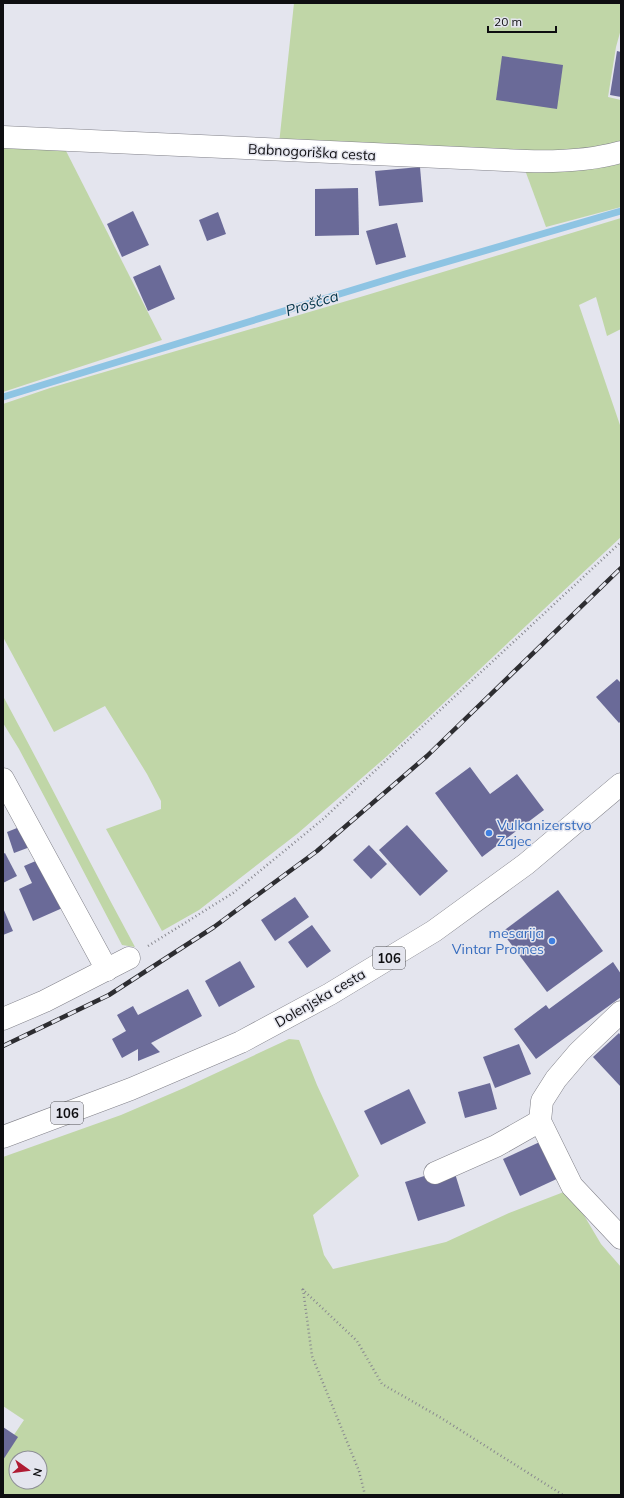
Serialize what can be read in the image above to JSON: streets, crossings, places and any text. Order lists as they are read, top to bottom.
{
  "streets": {
    "street": ["Babnogoriška cesta", "106", "Dolenjska cesta"]
  },
  "water": ["Proščca"],
  "places": ["Vulkanizerstvo Zajec", "mesarija Vintar Promes"],
  "scale_bar": "20 m",
  "north": "right"
}
